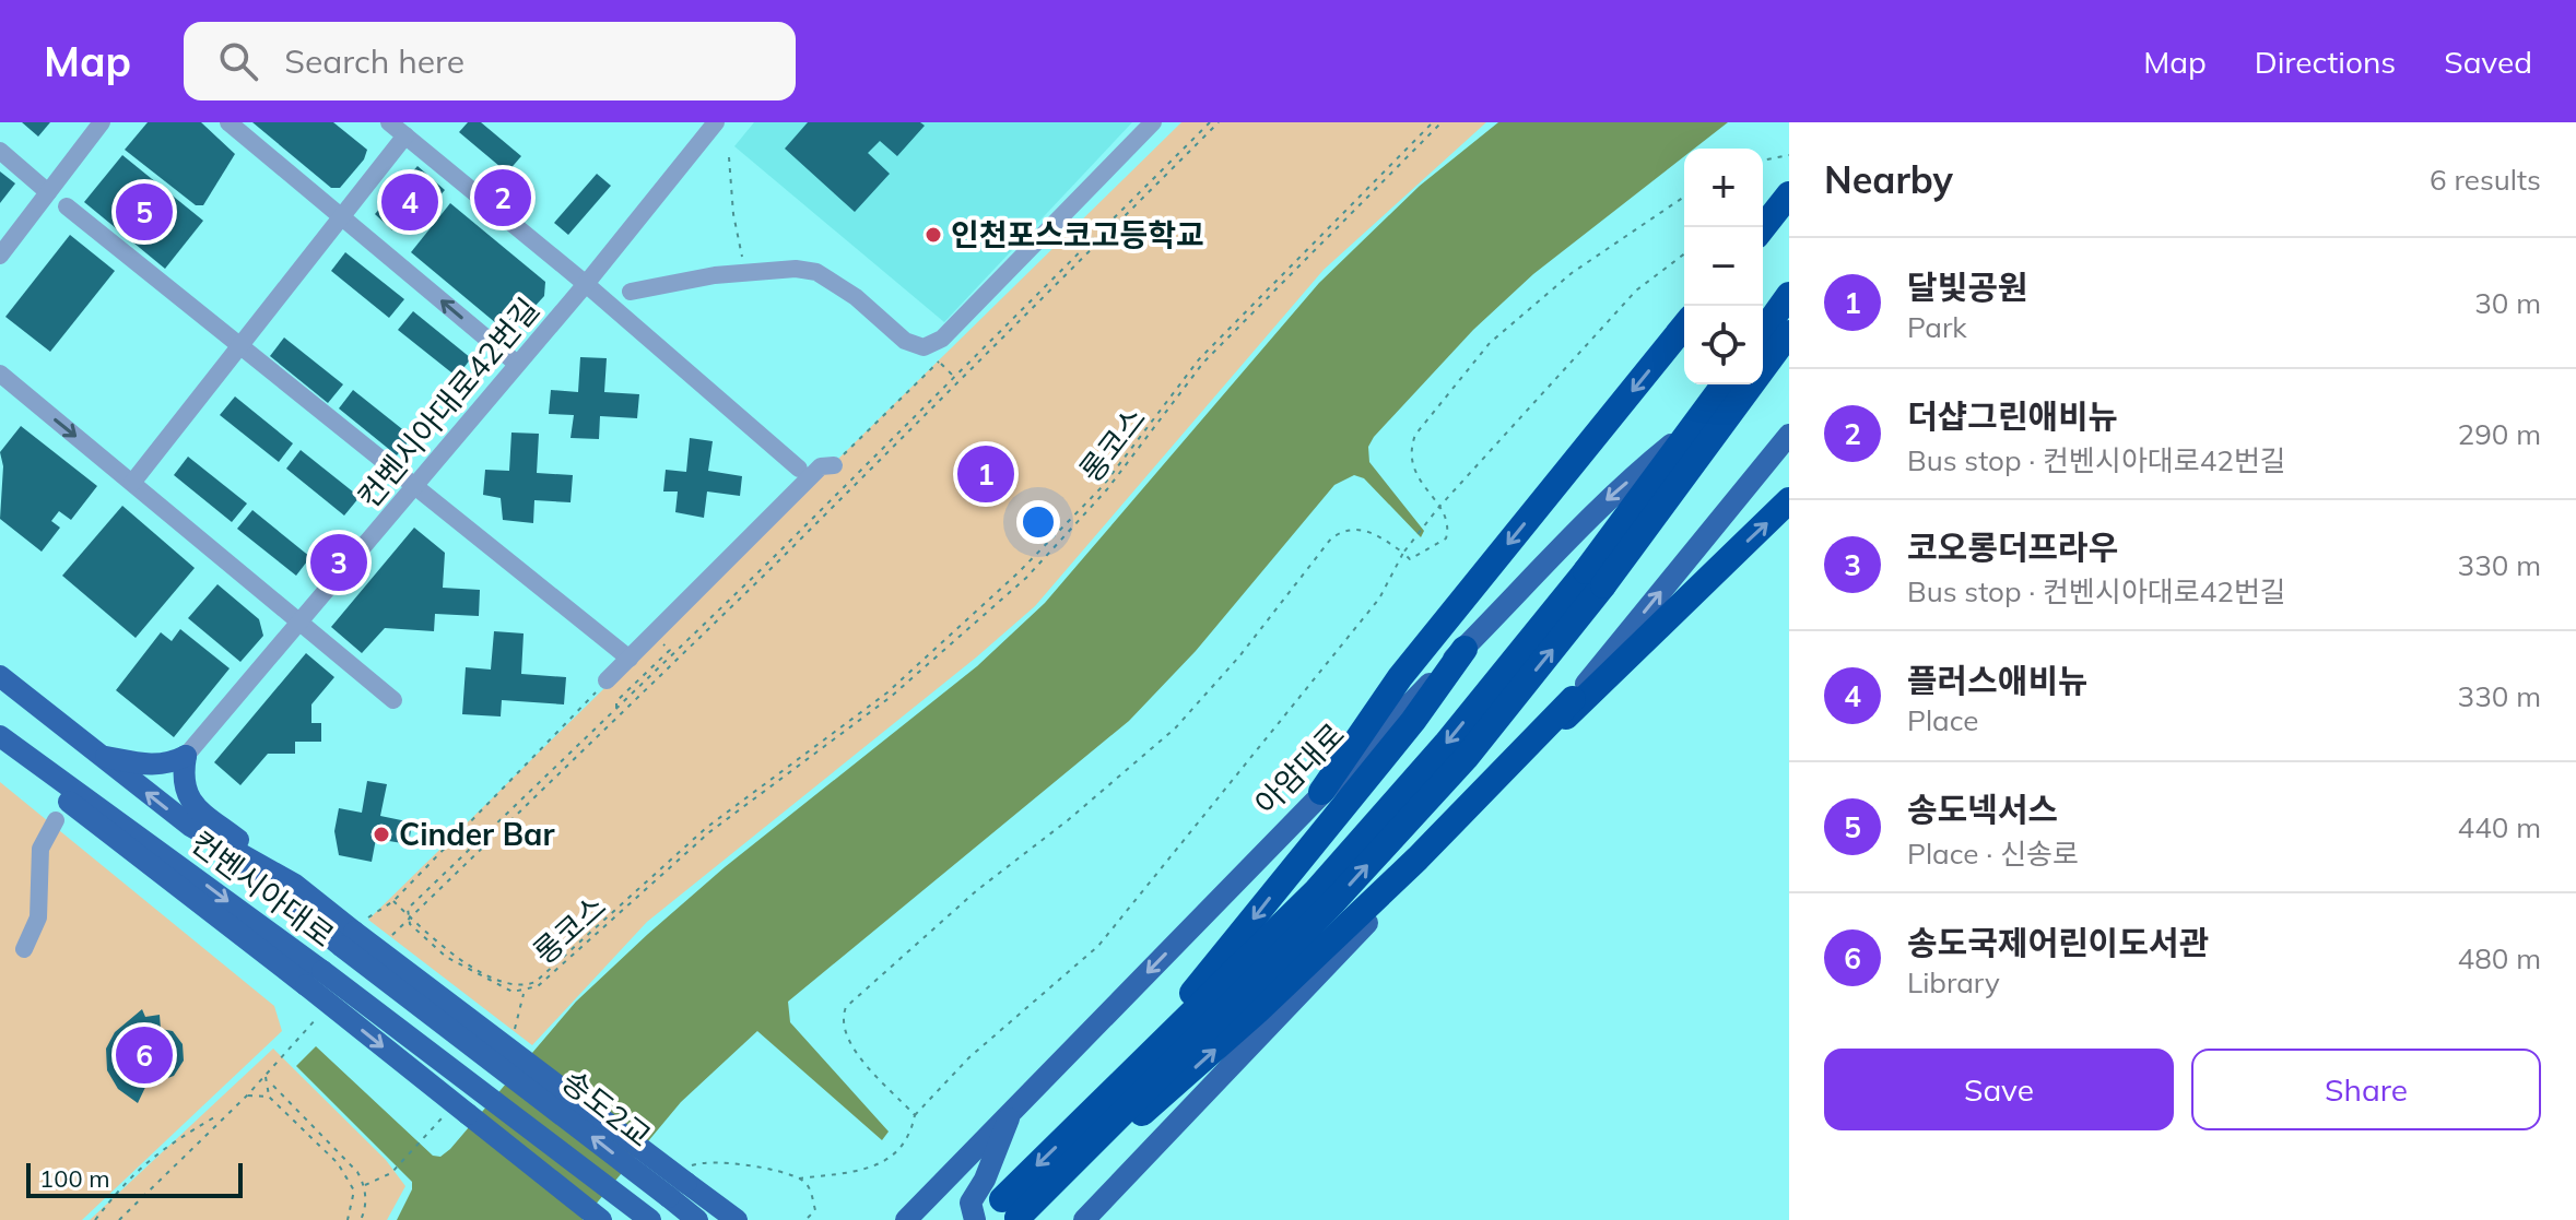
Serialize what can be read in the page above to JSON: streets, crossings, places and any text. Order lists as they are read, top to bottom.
{
  "streets": {
    "main road": ["아암대로", "컨벤시아대로", "송도2교"],
    "street": ["컨벤시아대로42번길"],
    "path": ["롱코스"]
  },
  "crossings": [
    ["컨벤시아대로", "송도2교"]
  ],
  "places": ["인천포스코고등학교", "Cinder Bar"],
  "scale_bar": "100 m",
  "page": {
    "header": "Map",
    "search": "Search here",
    "nav": ["Map", "Directions", "Saved"],
    "heading": ["Nearby", "6 results"],
    "map_buttons": ["+", "−"],
    "pins": [
      "2",
      "4",
      "5",
      "1",
      "3",
      "6"
    ],
    "list": [
      {
        "mark": "1",
        "name": "달빛공원",
        "note": "Park",
        "value": "30 m"
      },
      {
        "mark": "2",
        "name": "더샵그린애비뉴",
        "note": "Bus stop · 컨벤시아대로42번길",
        "value": "290 m"
      },
      {
        "mark": "3",
        "name": "코오롱더프라우",
        "note": "Bus stop · 컨벤시아대로42번길",
        "value": "330 m"
      },
      {
        "mark": "4",
        "name": "플러스애비뉴",
        "note": "Place",
        "value": "330 m"
      },
      {
        "mark": "5",
        "name": "송도넥서스",
        "note": "Place · 신송로",
        "value": "440 m"
      },
      {
        "mark": "6",
        "name": "송도국제어린이도서관",
        "note": "Library",
        "value": "480 m"
      }
    ],
    "buttons": ["Save", "Share"],
    "scale": "100 m"
  }
}
